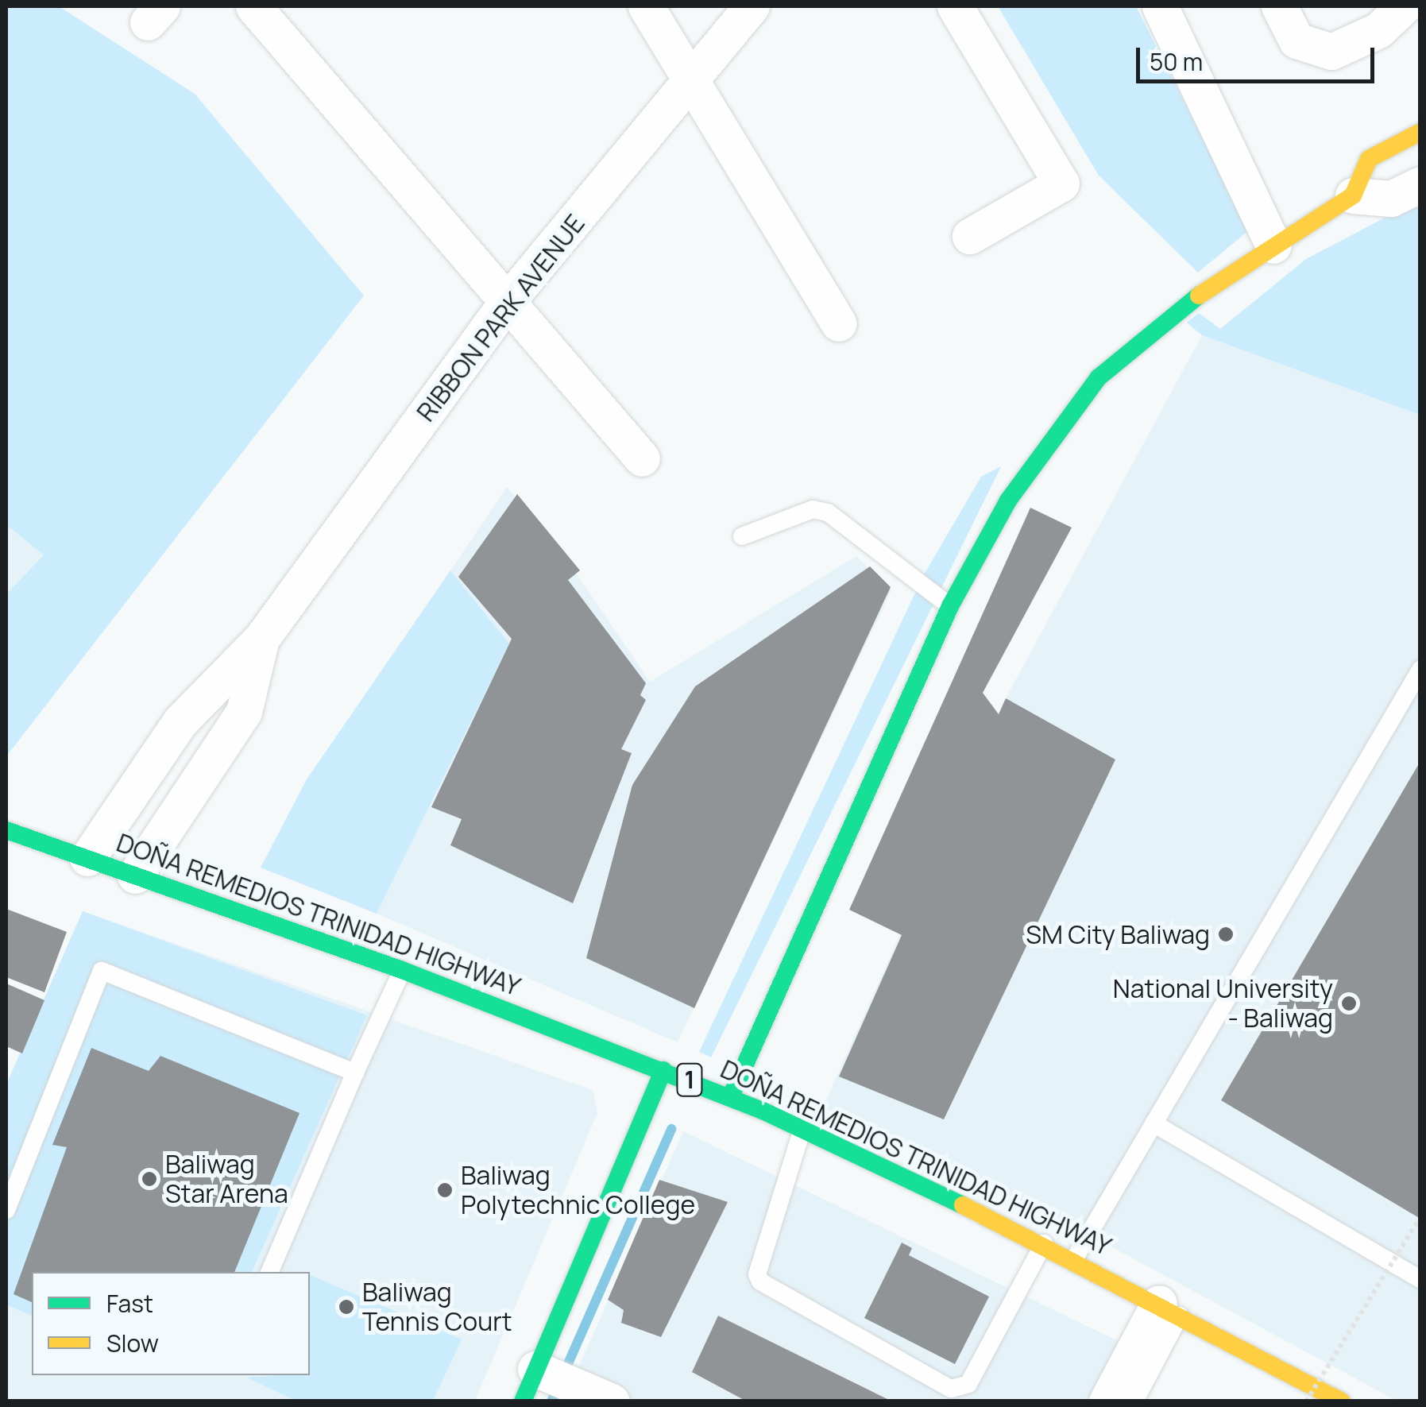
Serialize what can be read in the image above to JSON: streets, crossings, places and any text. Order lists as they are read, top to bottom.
{
  "streets": {
    "main road": ["DOÑA REMEDIOS TRINIDAD HIGHWAY", "1"],
    "street": ["RIBBON PARK AVENUE"]
  },
  "crossings": [
    ["RIBBON PARK AVENUE", "DOÑA REMEDIOS TRINIDAD HIGHWAY"]
  ],
  "places": [
    "SM City Baliwag",
    "National University - Baliwag",
    "Baliwag Star Arena",
    "Baliwag Polytechnic College",
    "Baliwag Tennis Court"
  ],
  "legend": ["Fast", "Slow"],
  "scale_bar": "50 m"
}
